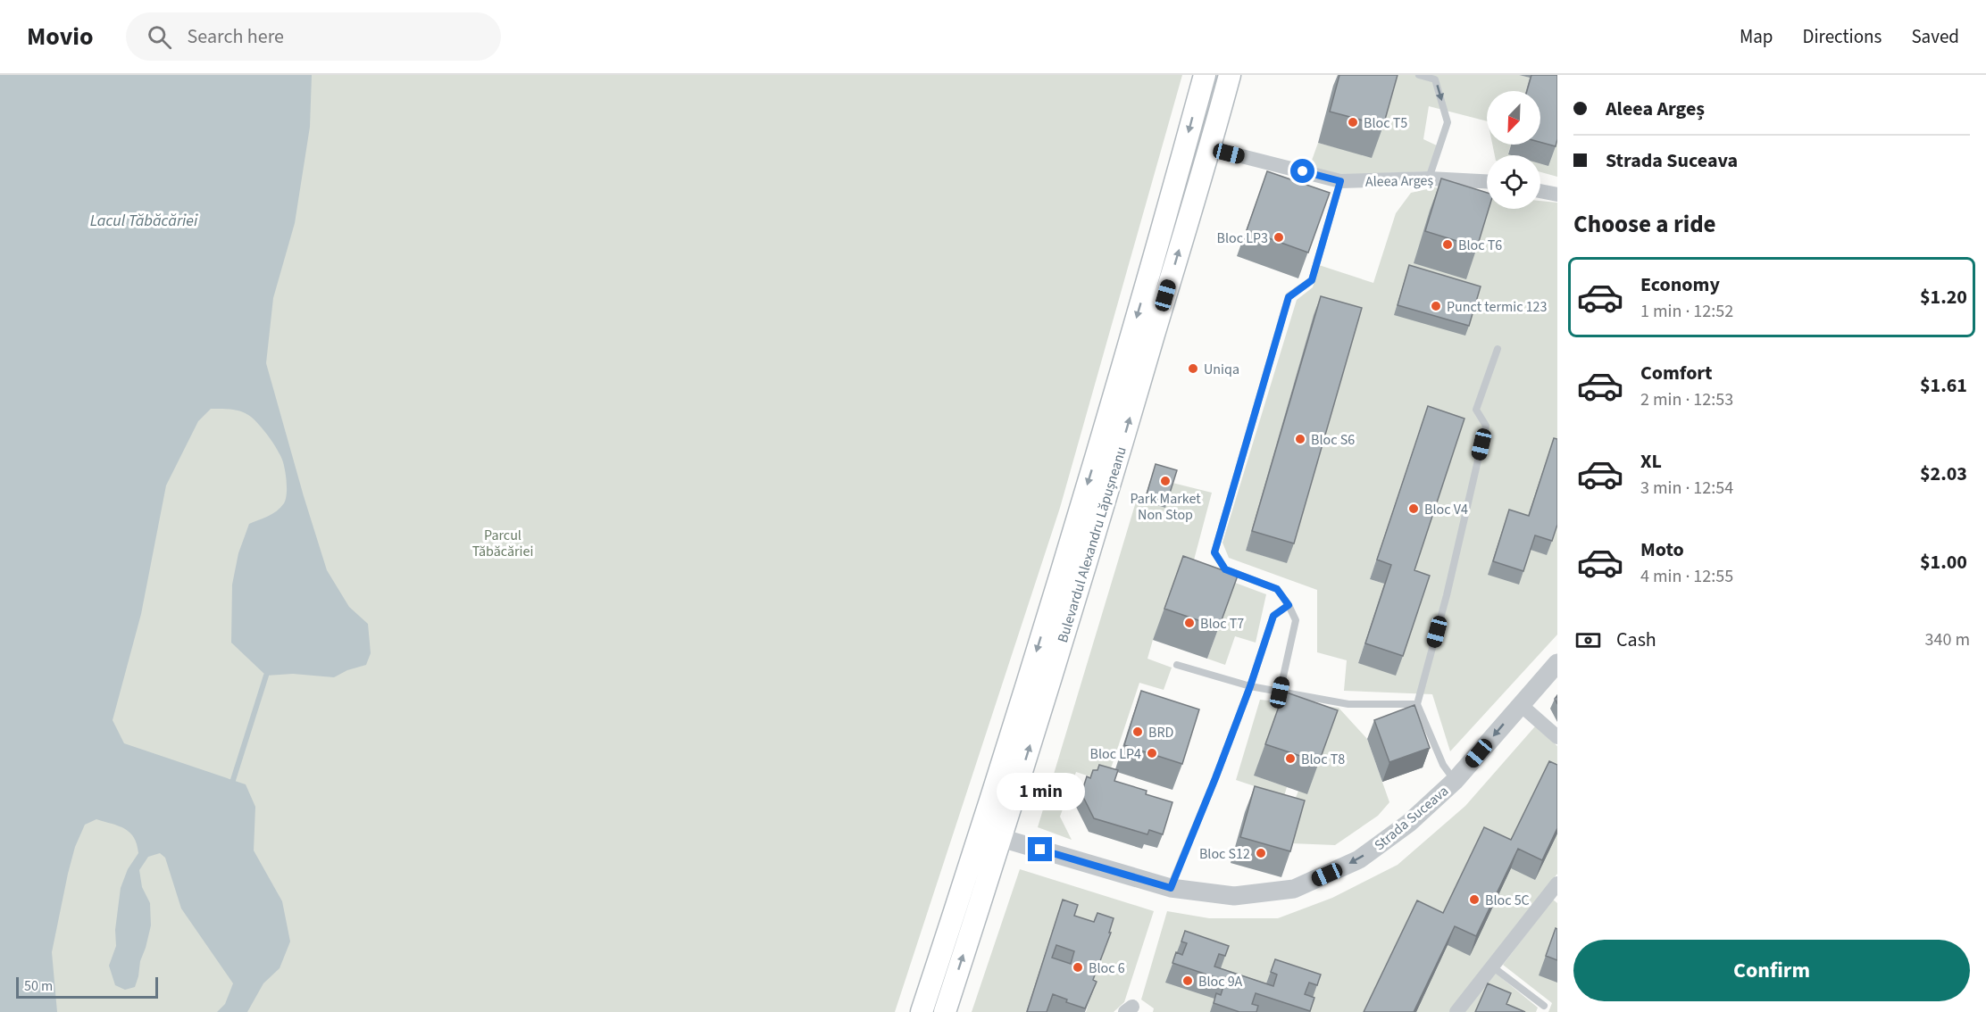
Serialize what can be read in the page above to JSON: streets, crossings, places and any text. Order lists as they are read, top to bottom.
{
  "streets": {
    "main road": ["Bulevardul Alexandru Lăpușneanu"],
    "street": ["Aleea Argeș", "Strada Suceava"]
  },
  "crossings": [
    ["Aleea Argeș", "Bulevardul Alexandru Lăpușneanu"],
    ["Bulevardul Alexandru Lăpușneanu", "Strada Suceava"]
  ],
  "one_way": ["Strada Suceava"],
  "water": ["Lacul Tăbăcăriei"],
  "parks": ["Parcul Tăbăcăriei"],
  "places": [
    "Bloc T5",
    "Bloc LP3",
    "Bloc T6",
    "Punct termic 123",
    "Uniqa",
    "Bloc S6",
    "Park Market Non Stop",
    "Bloc V4",
    "Bloc T7",
    "BRD",
    "Bloc LP4",
    "Bloc T8",
    "Bloc S12",
    "Bloc 5C",
    "Bloc 6",
    "Bloc 9A"
  ],
  "scale_bar": "50 m",
  "north": "bottom left",
  "page": {
    "header": "Movio",
    "search": "Search here",
    "nav": ["Map", "Directions", "Saved"],
    "banner": ["Aleea Argeș", "Strada Suceava"],
    "heading": "Choose a ride",
    "list": [
      {
        "name": "Economy",
        "note": "1 min · 12:52",
        "value": "$1.20"
      },
      {
        "name": "Comfort",
        "note": "2 min · 12:53",
        "value": "$1.61"
      },
      {
        "name": "XL",
        "note": "3 min · 12:54",
        "value": "$2.03"
      },
      {
        "name": "Moto",
        "note": "4 min · 12:55",
        "value": "$1.00"
      }
    ],
    "pay": ["Cash", "340 m"],
    "bubble": "1 min",
    "buttons": "Confirm",
    "scale": "50 m"
  }
}
